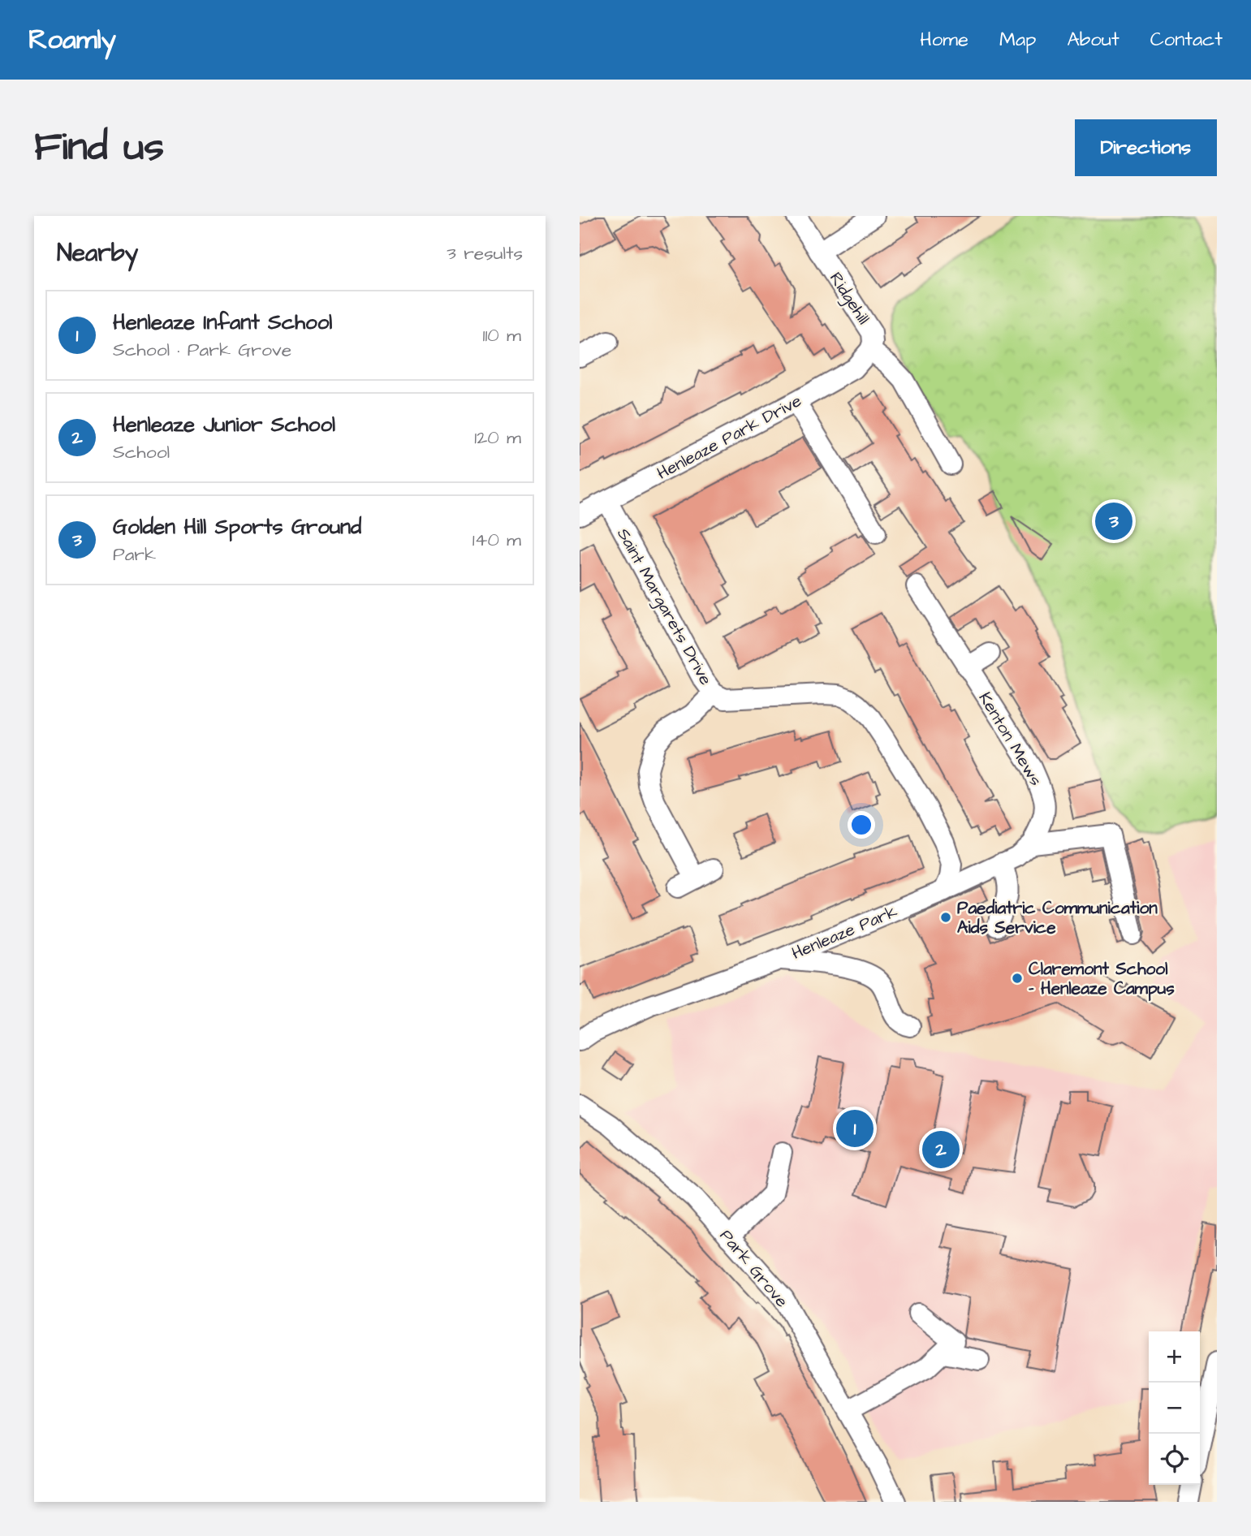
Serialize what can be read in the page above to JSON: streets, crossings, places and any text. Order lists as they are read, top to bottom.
{
  "streets": {
    "street": [
      "Ridgehill",
      "Henleaze Park Drive",
      "Saint Margarets Drive",
      "Kenton Mews",
      "Henleaze Park",
      "Park Grove"
    ]
  },
  "crossings": [
    ["Ridgehill", "Henleaze Park Drive"],
    ["Henleaze Park Drive", "Saint Margarets Drive"],
    ["Saint Margarets Drive", "Henleaze Park"],
    ["Kenton Mews", "Henleaze Park"]
  ],
  "places": ["Paediatric Communication Aids Service", "Claremont School - Henleaze Campus"],
  "page": {
    "header": "Roamly",
    "nav": [
      "Home",
      "Map",
      "About",
      "Contact"
    ],
    "buttons": "Directions",
    "title": "Find us",
    "heading": ["Nearby", "3 results"],
    "list": [
      {
        "mark": "1",
        "name": "Henleaze Infant School",
        "note": "School · Park Grove",
        "value": "110 m"
      },
      {
        "mark": "2",
        "name": "Henleaze Junior School",
        "note": "School",
        "value": "120 m"
      },
      {
        "mark": "3",
        "name": "Golden Hill Sports Ground",
        "note": "Park",
        "value": "140 m"
      }
    ],
    "pins": ["3", "1", "2"],
    "map_buttons": ["+", "−"]
  }
}
